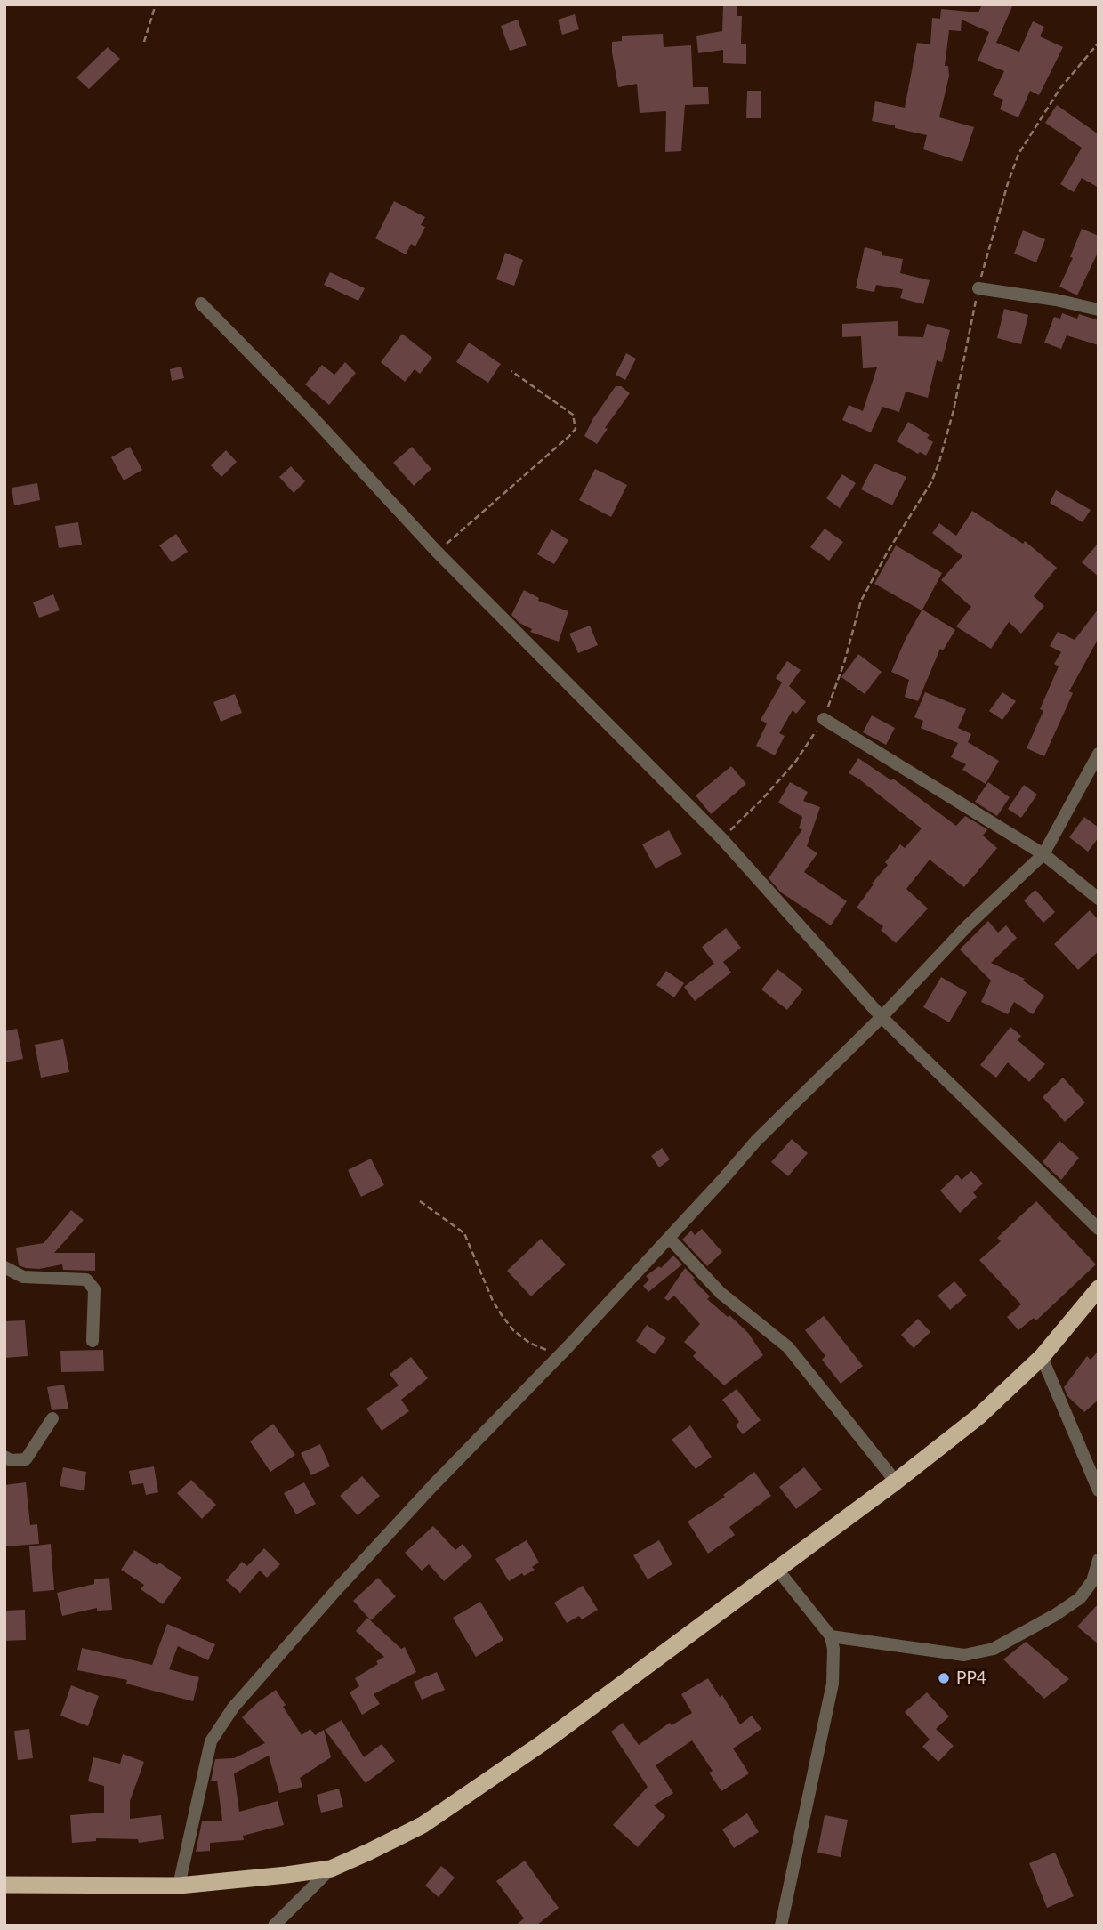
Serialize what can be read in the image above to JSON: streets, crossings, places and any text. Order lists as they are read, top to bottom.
{
  "places": ["PP4"]
}
